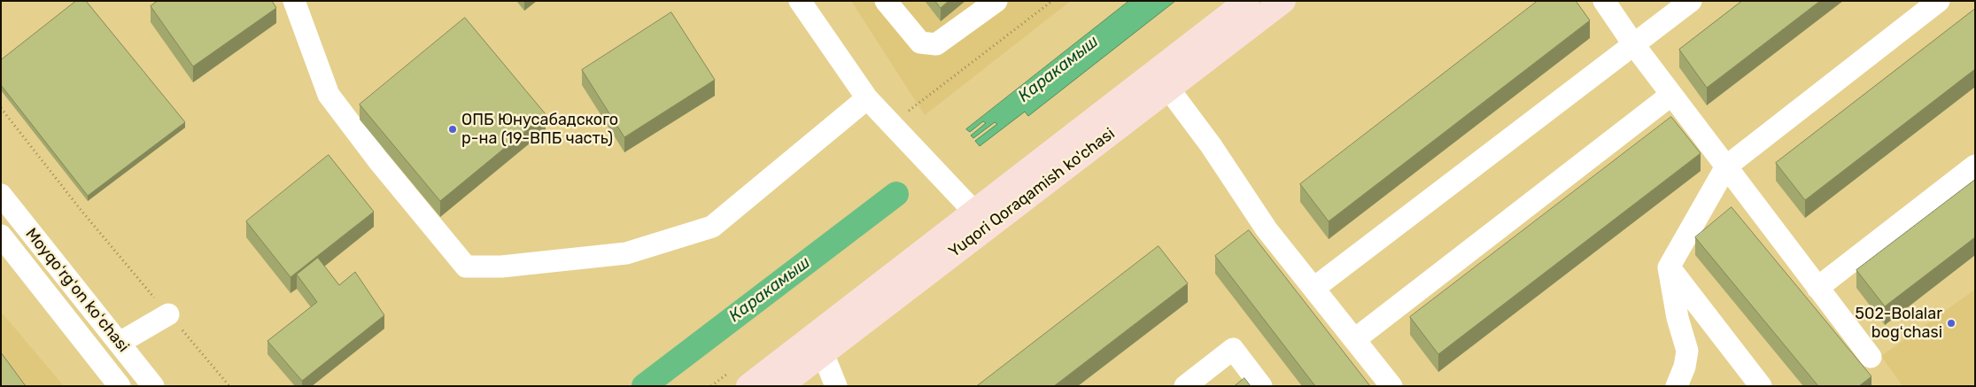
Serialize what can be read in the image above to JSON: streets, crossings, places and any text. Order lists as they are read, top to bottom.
{
  "streets": {
    "main road": ["Yuqori Qoraqamish ko'chasi"],
    "street": ["Moyqoʻrgʻon koʻchasi"]
  },
  "water": ["Каракамыш"],
  "places": ["ОПБ Юнусабадского р-на (19-ВПБ часть)", "502-Bolalar bogʻchasi"]
}
